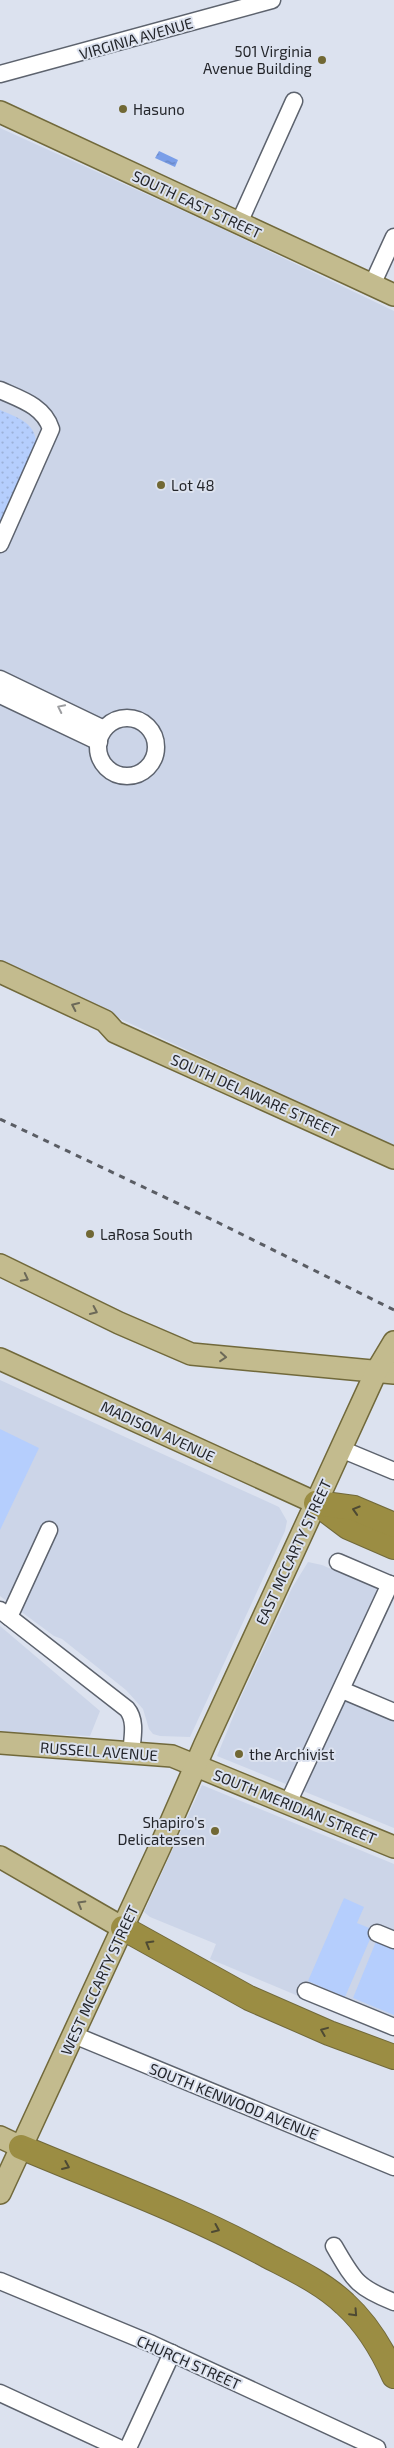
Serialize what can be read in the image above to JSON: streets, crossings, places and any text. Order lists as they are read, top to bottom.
{
  "streets": {
    "main road": [
      "SOUTH EAST STREET",
      "SOUTH DELAWARE STREET",
      "MADISON AVENUE",
      "EAST MCCARTY STREET",
      "RUSSELL AVENUE",
      "SOUTH MERIDIAN STREET",
      "WEST MCCARTY STREET"
    ],
    "street": ["VIRGINIA AVENUE", "SOUTH KENWOOD AVENUE", "CHURCH STREET"]
  },
  "crossings": [
    ["MADISON AVENUE", "EAST MCCARTY STREET"],
    ["EAST MCCARTY STREET", "RUSSELL AVENUE"],
    ["EAST MCCARTY STREET", "SOUTH MERIDIAN STREET"],
    ["EAST MCCARTY STREET", "WEST MCCARTY STREET"],
    ["RUSSELL AVENUE", "SOUTH MERIDIAN STREET"],
    ["RUSSELL AVENUE", "WEST MCCARTY STREET"],
    ["SOUTH MERIDIAN STREET", "WEST MCCARTY STREET"],
    ["WEST MCCARTY STREET", "SOUTH KENWOOD AVENUE"]
  ],
  "places": [
    "501 Virginia Avenue Building",
    "Hasuno",
    "Lot 48",
    "LaRosa South",
    "the Archivist",
    "Shapiro's Delicatessen"
  ]
}
